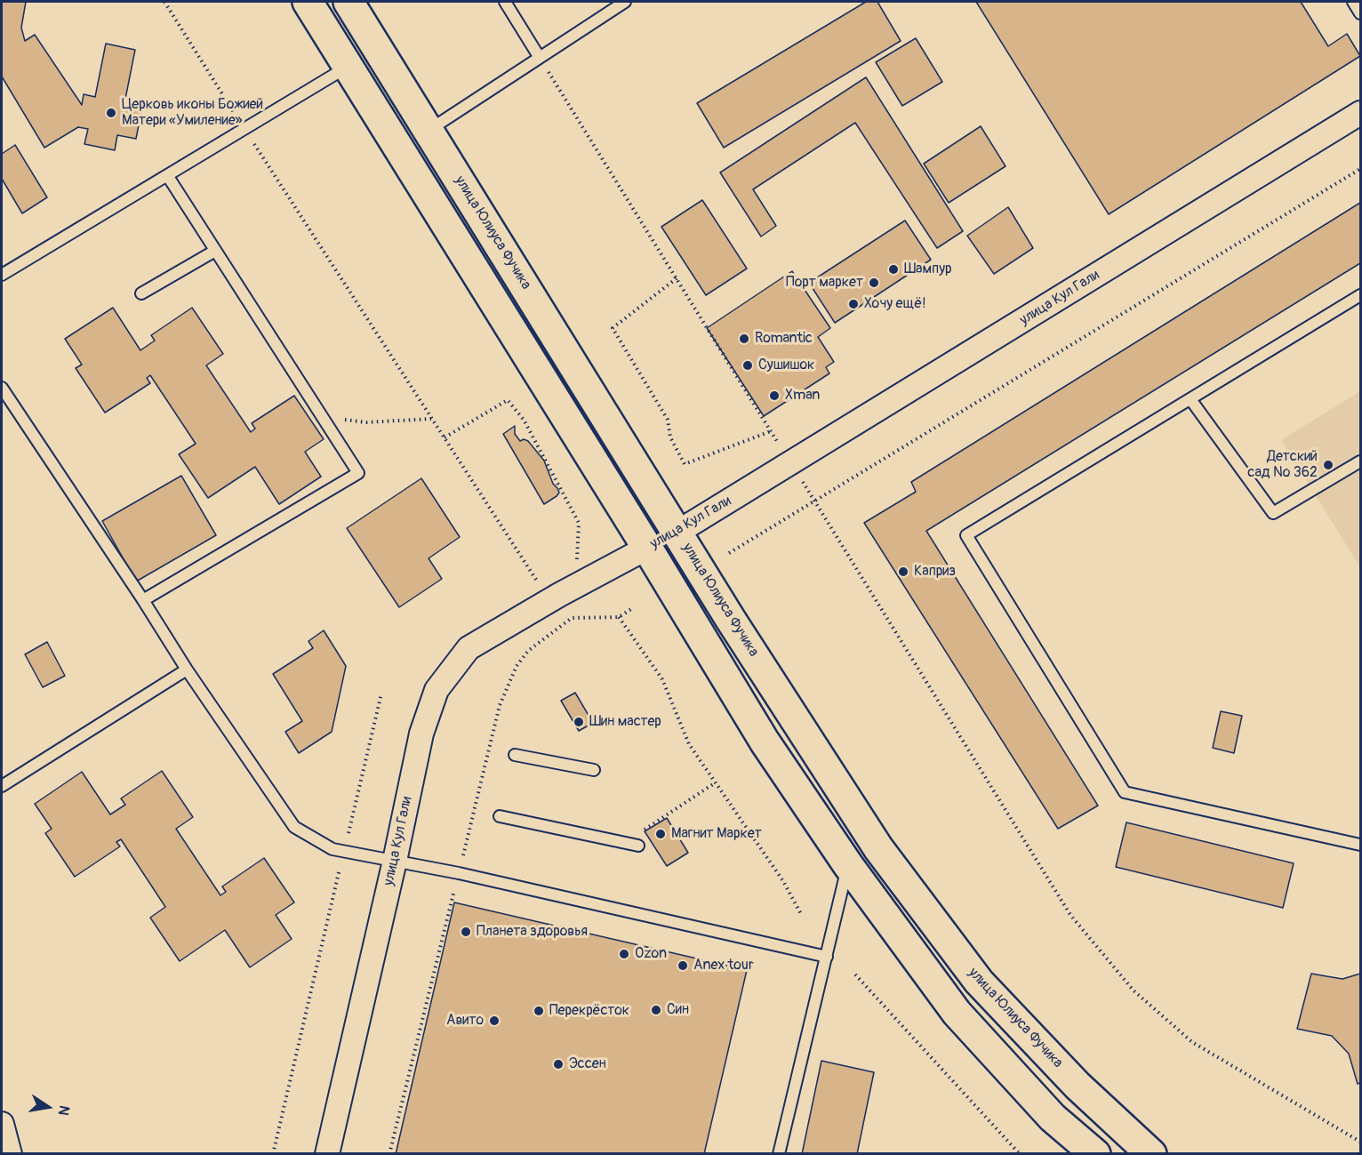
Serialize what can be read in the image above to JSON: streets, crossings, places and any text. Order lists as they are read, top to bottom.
{
  "streets": {
    "main road": ["улица Юлиуса Фучика", "улица Кул Гали"]
  },
  "crossings": [
    ["улица Юлиуса Фучика", "улица Кул Гали"]
  ],
  "places": [
    "Церковь иконы Божией Матери «Умиление»",
    "Шампур",
    "Порт маркет",
    "Хочу ещё!",
    "Romantic",
    "Сушишок",
    "Xman",
    "Детский сад № 362",
    "Каприз",
    "Шин мастер",
    "Магнит Маркет",
    "Планета здоровья",
    "Ozon",
    "Anex tour",
    "Син",
    "Перекрёсток",
    "Авито",
    "Эссен"
  ],
  "north": "right"
}
